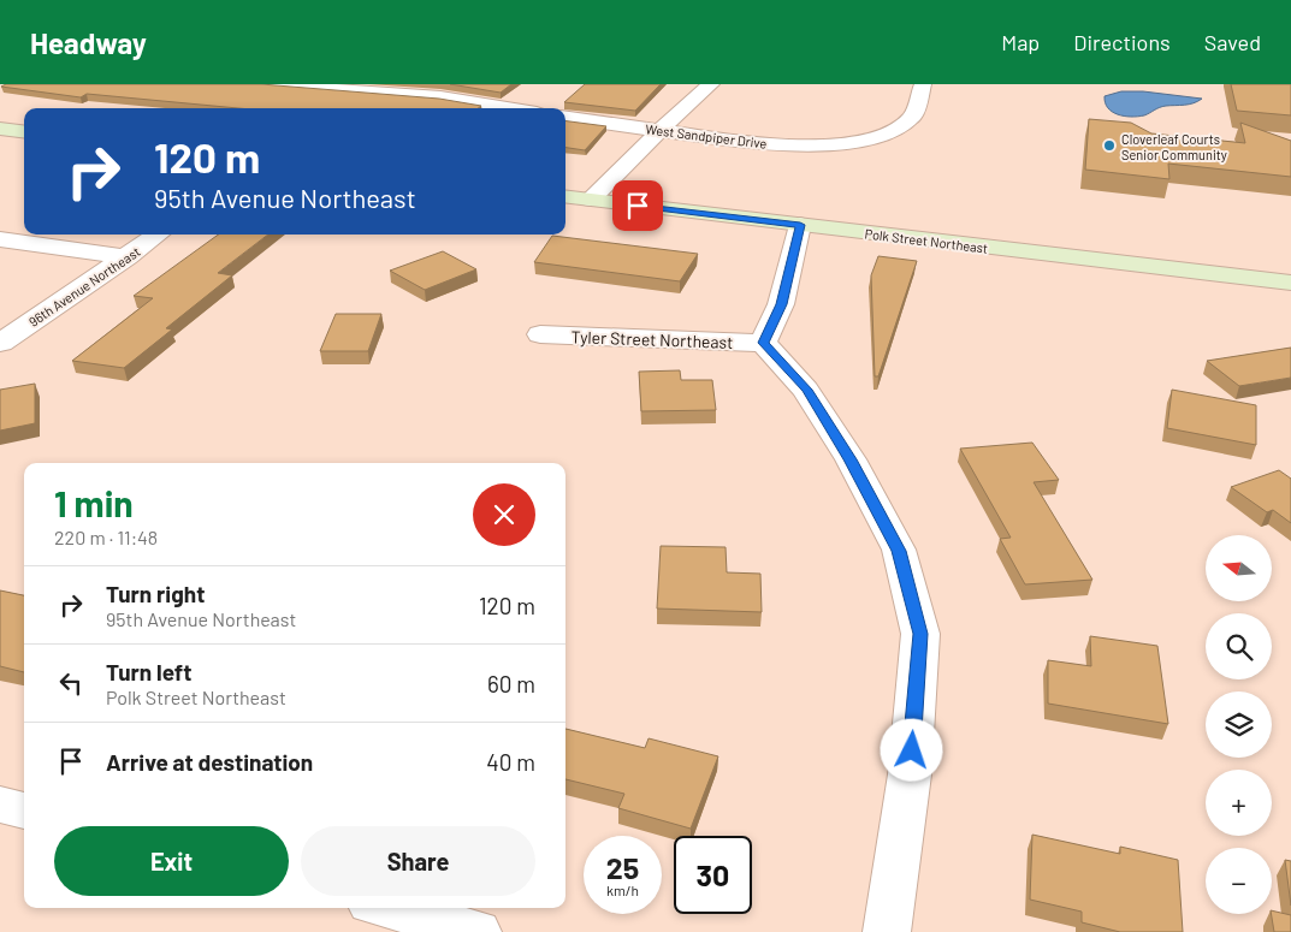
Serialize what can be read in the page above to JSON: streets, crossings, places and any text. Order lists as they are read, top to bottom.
{
  "streets": {
    "street": [
      "West Sandpiper Drive",
      "Polk Street Northeast",
      "96th Avenue Northeast",
      "Tyler Street Northeast"
    ]
  },
  "places": ["Cloverleaf Courts Senior Community"],
  "north": "left",
  "page": {
    "header": "Headway",
    "nav": ["Map", "Directions", "Saved"],
    "turn": ["120 m", "95th Avenue Northeast"],
    "heading": ["1 min", "220 m · 11:48"],
    "map_buttons": ["+", "−"],
    "list": [
      {
        "name": "Turn right",
        "note": "95th Avenue Northeast",
        "value": "120 m"
      },
      {
        "name": "Turn left",
        "note": "Polk Street Northeast",
        "value": "60 m"
      },
      {
        "name": "Arrive at destination",
        "value": "40 m"
      }
    ],
    "buttons": ["Exit", "Share"],
    "speed": "25 km/h",
    "limit": "30"
  }
}
